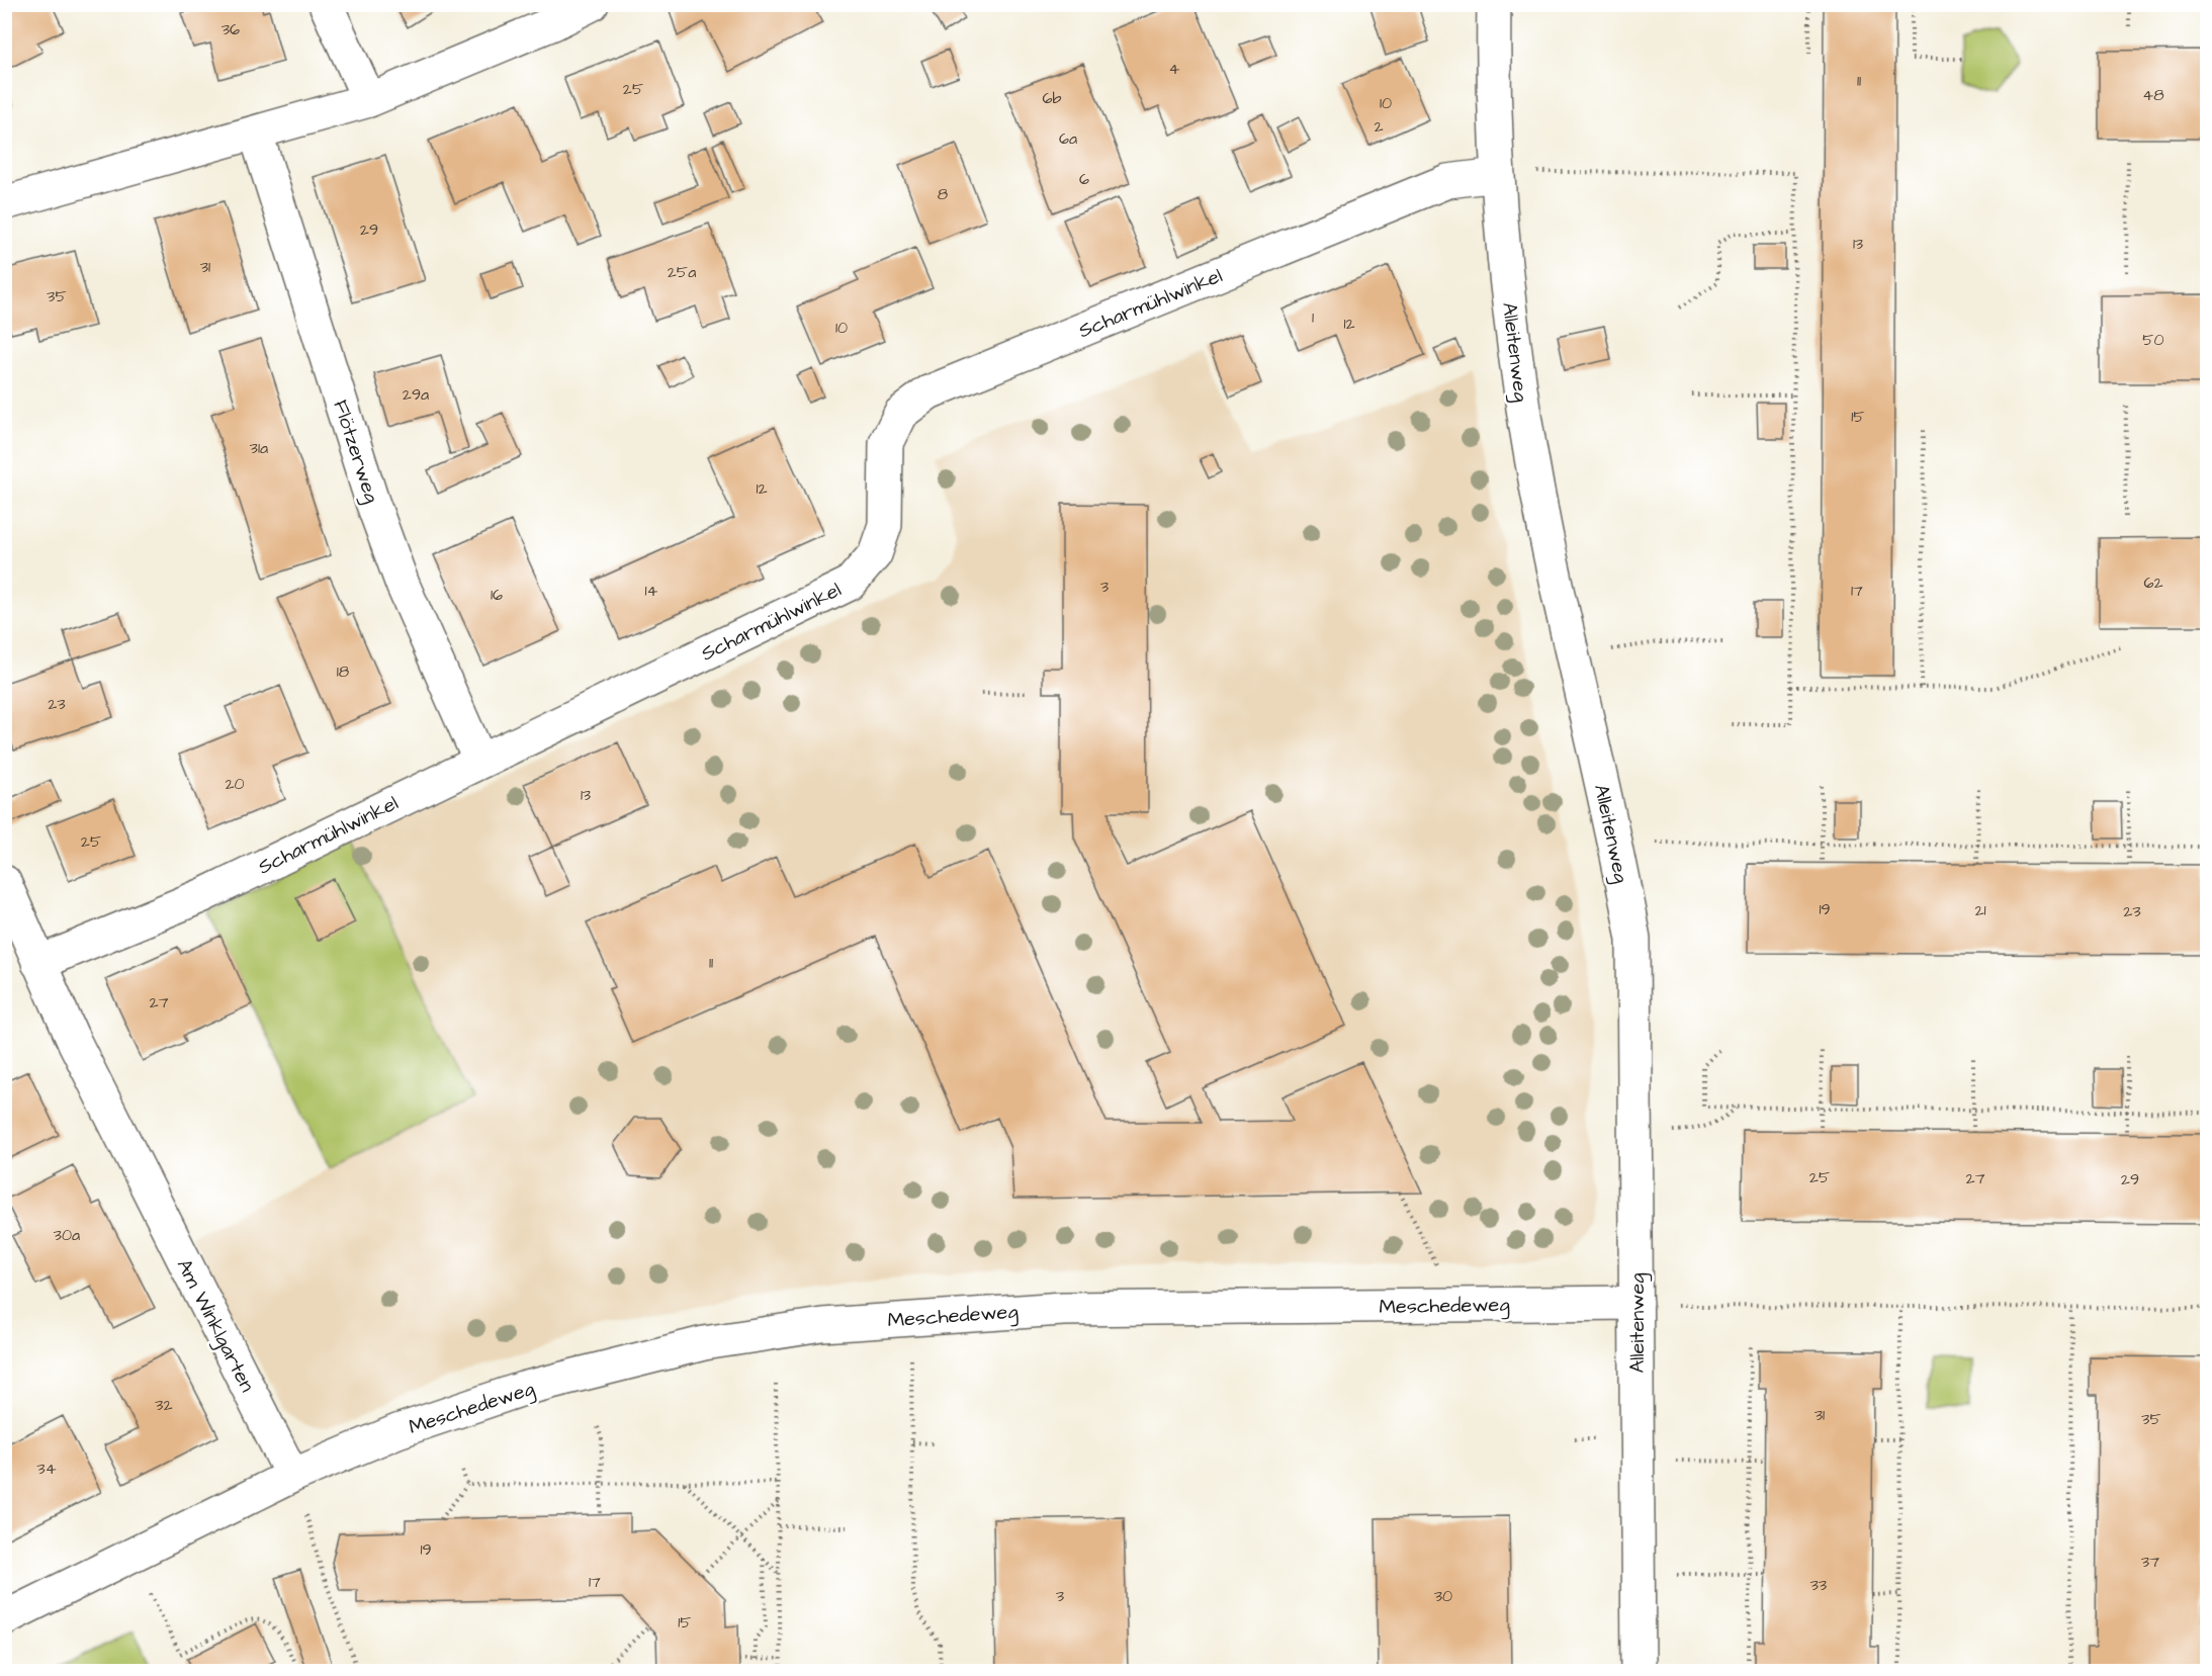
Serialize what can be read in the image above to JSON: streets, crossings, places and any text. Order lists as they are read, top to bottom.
{
  "streets": {
    "street": [
      "Scharmühlwinkel",
      "Alleitenweg",
      "Flötzerweg",
      "Meschedeweg",
      "Am Winklgarten"
    ]
  },
  "crossings": [
    ["Scharmühlwinkel", "Alleitenweg"],
    ["Scharmühlwinkel", "Flötzerweg"],
    ["Scharmühlwinkel", "Am Winklgarten"],
    ["Alleitenweg", "Meschedeweg"],
    ["Meschedeweg", "Am Winklgarten"]
  ],
  "house_numbers": [
    "36",
    "4",
    "11",
    "25",
    "48",
    "6b",
    "10",
    "2",
    "6a",
    "6",
    "8",
    "29",
    "13",
    "31",
    "25a",
    "35",
    "1",
    "12",
    "10",
    "50",
    "29a",
    "15",
    "31a",
    "12",
    "62",
    "3",
    "14",
    "17",
    "16",
    "18",
    "23",
    "20",
    "13",
    "25",
    "19",
    "21",
    "23",
    "11",
    "27",
    "25",
    "27",
    "29",
    "30a",
    "32",
    "31",
    "35",
    "34",
    "19",
    "37",
    "17",
    "33",
    "3",
    "30",
    "15"
  ]
}
